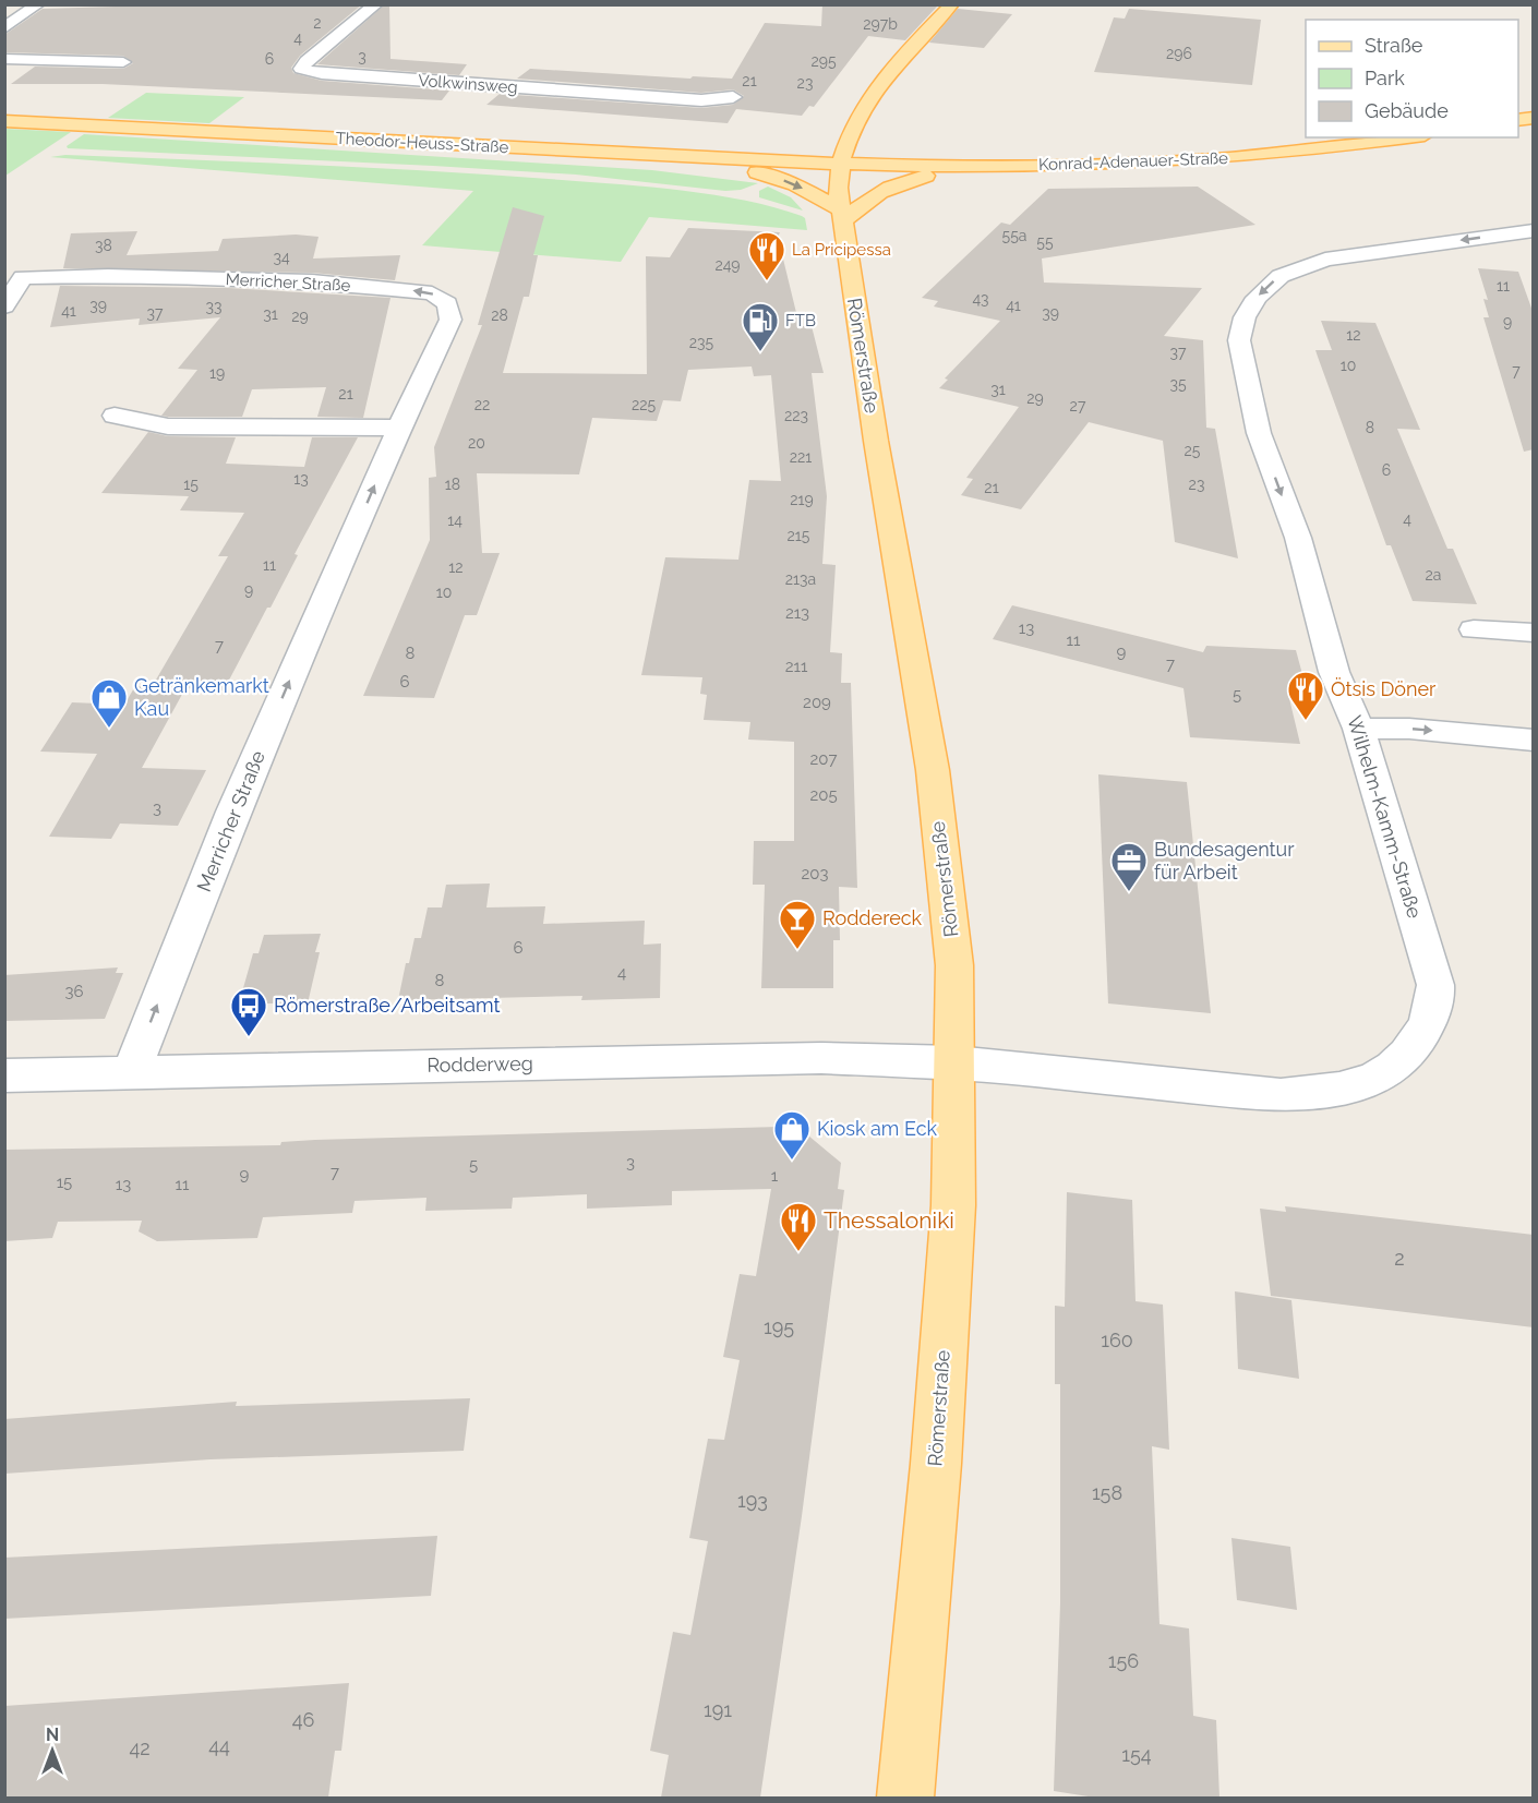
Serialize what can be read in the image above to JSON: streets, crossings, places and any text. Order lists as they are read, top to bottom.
{
  "streets": {
    "main road": ["Theodor-Heuss-Straße", "Konrad-Adenauer-Straße", "Römerstraße"],
    "street": [
      "Volkwinsweg",
      "Merricher Straße",
      "Wilhelm-Kamm-Straße",
      "Rodderweg"
    ]
  },
  "crossings": [
    ["Theodor-Heuss-Straße", "Konrad-Adenauer-Straße"],
    ["Theodor-Heuss-Straße", "Römerstraße"],
    ["Konrad-Adenauer-Straße", "Römerstraße"],
    ["Merricher Straße", "Rodderweg"],
    ["Römerstraße", "Wilhelm-Kamm-Straße"],
    ["Römerstraße", "Rodderweg"],
    ["Wilhelm-Kamm-Straße", "Rodderweg"]
  ],
  "places": {
    "restaurant": ["La Pricipessa", "Ötsis Döner", "Thessaloniki"],
    "fuel station": ["FTB"],
    "shop": ["Getränkemarkt Kau", "Kiosk am Eck"],
    "office": ["Bundesagentur für Arbeit"],
    "bar": ["Roddereck"],
    "bus stop": ["Römerstraße/Arbeitsamt"]
  },
  "house_numbers": [
    "2",
    "297b",
    "4",
    "296",
    "3",
    "6",
    "295",
    "21",
    "23",
    "55a",
    "55",
    "38",
    "34",
    "249",
    "11",
    "43",
    "39",
    "41",
    "33",
    "41",
    "37",
    "39",
    "31",
    "28",
    "29",
    "9",
    "12",
    "235",
    "37",
    "10",
    "7",
    "19",
    "35",
    "31",
    "21",
    "29",
    "22",
    "225",
    "27",
    "223",
    "8",
    "20",
    "25",
    "221",
    "6",
    "13",
    "15",
    "18",
    "23",
    "21",
    "219",
    "4",
    "14",
    "215",
    "11",
    "12",
    "2a",
    "213a",
    "9",
    "10",
    "213",
    "13",
    "11",
    "7",
    "9",
    "8",
    "7",
    "211",
    "6",
    "5",
    "209",
    "207",
    "205",
    "3",
    "203",
    "6",
    "4",
    "8",
    "36",
    "3",
    "5",
    "7",
    "9",
    "1",
    "15",
    "13",
    "11",
    "2",
    "195",
    "160",
    "158",
    "193",
    "156",
    "191",
    "46",
    "44",
    "42",
    "154"
  ],
  "legend": ["Straße", "Park", "Gebäude"],
  "north": "top"
}
